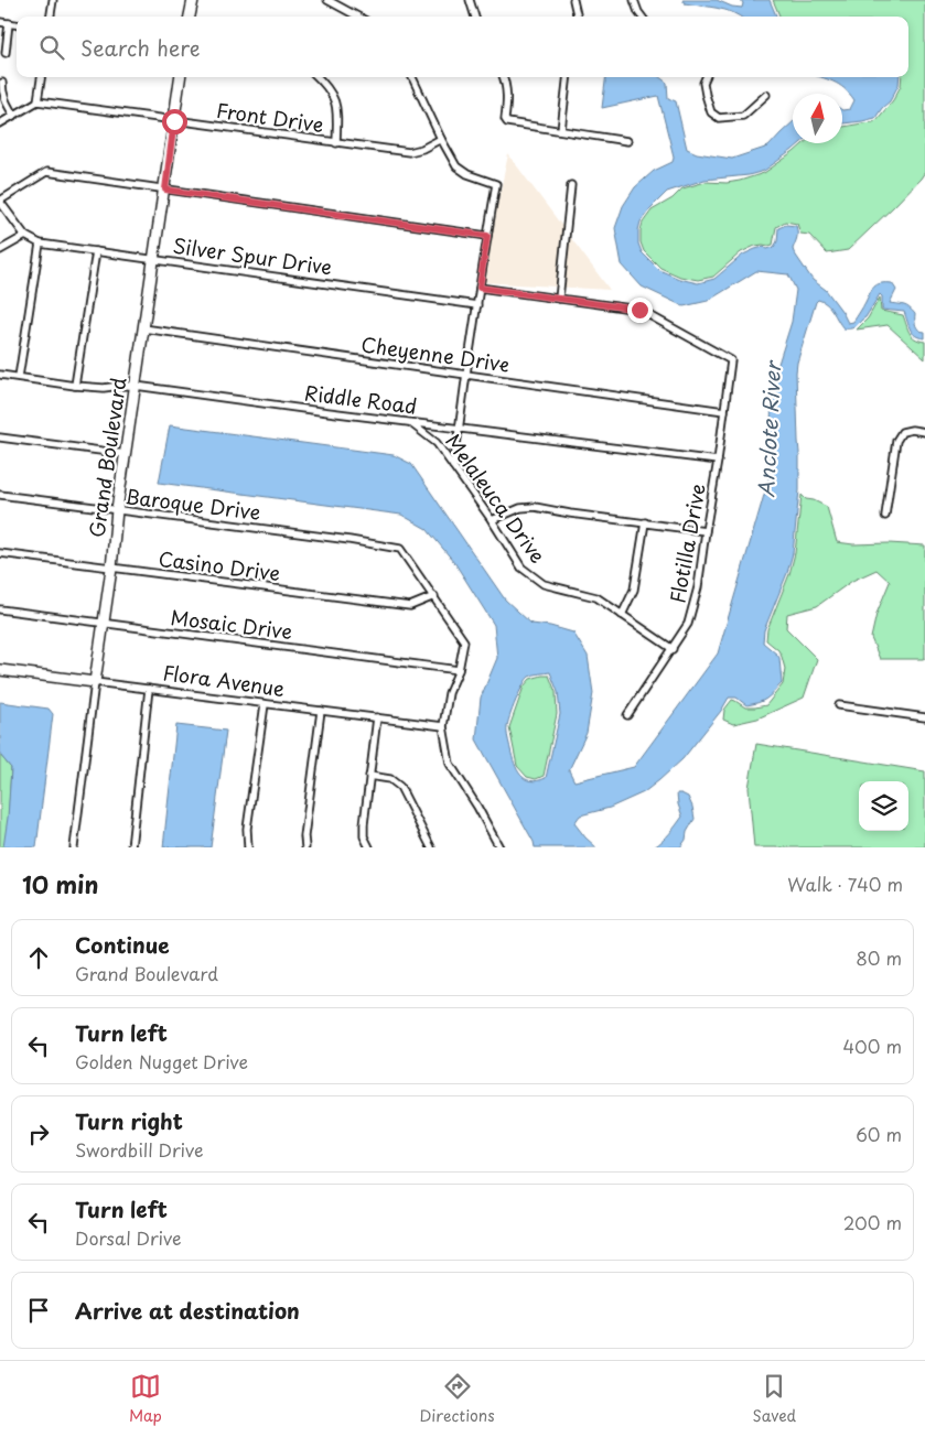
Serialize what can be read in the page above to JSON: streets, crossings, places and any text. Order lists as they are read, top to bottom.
{
  "streets": {
    "street": [
      "Front Drive",
      "Silver Spur Drive",
      "Cheyenne Drive",
      "Riddle Road",
      "Grand Boulevard",
      "Melaleuca Drive",
      "Baroque Drive",
      "Flotilla Drive",
      "Casino Drive",
      "Mosaic Drive",
      "Flora Avenue"
    ]
  },
  "crossings": [
    ["Front Drive", "Grand Boulevard"],
    ["Silver Spur Drive", "Grand Boulevard"],
    ["Cheyenne Drive", "Grand Boulevard"],
    ["Cheyenne Drive", "Flotilla Drive"],
    ["Riddle Road", "Grand Boulevard"],
    ["Riddle Road", "Melaleuca Drive"],
    ["Riddle Road", "Flotilla Drive"],
    ["Grand Boulevard", "Baroque Drive"],
    ["Grand Boulevard", "Casino Drive"],
    ["Grand Boulevard", "Mosaic Drive"],
    ["Grand Boulevard", "Flora Avenue"],
    ["Melaleuca Drive", "Flotilla Drive"],
    ["Baroque Drive", "Casino Drive"],
    ["Baroque Drive", "Mosaic Drive"],
    ["Baroque Drive", "Flora Avenue"]
  ],
  "water": ["Anclote River"],
  "north": "top",
  "page": {
    "search": "Search here",
    "heading": ["10 min", "Walk · 740 m"],
    "list": [
      ["Continue", "Grand Boulevard", "80 m"],
      ["Turn left", "Golden Nugget Drive", "400 m"],
      ["Turn right", "Swordbill Drive", "60 m"],
      ["Turn left", "Dorsal Drive", "200 m"],
      "Arrive at destination"
    ],
    "nav": ["Map", "Directions", "Saved"]
  }
}
